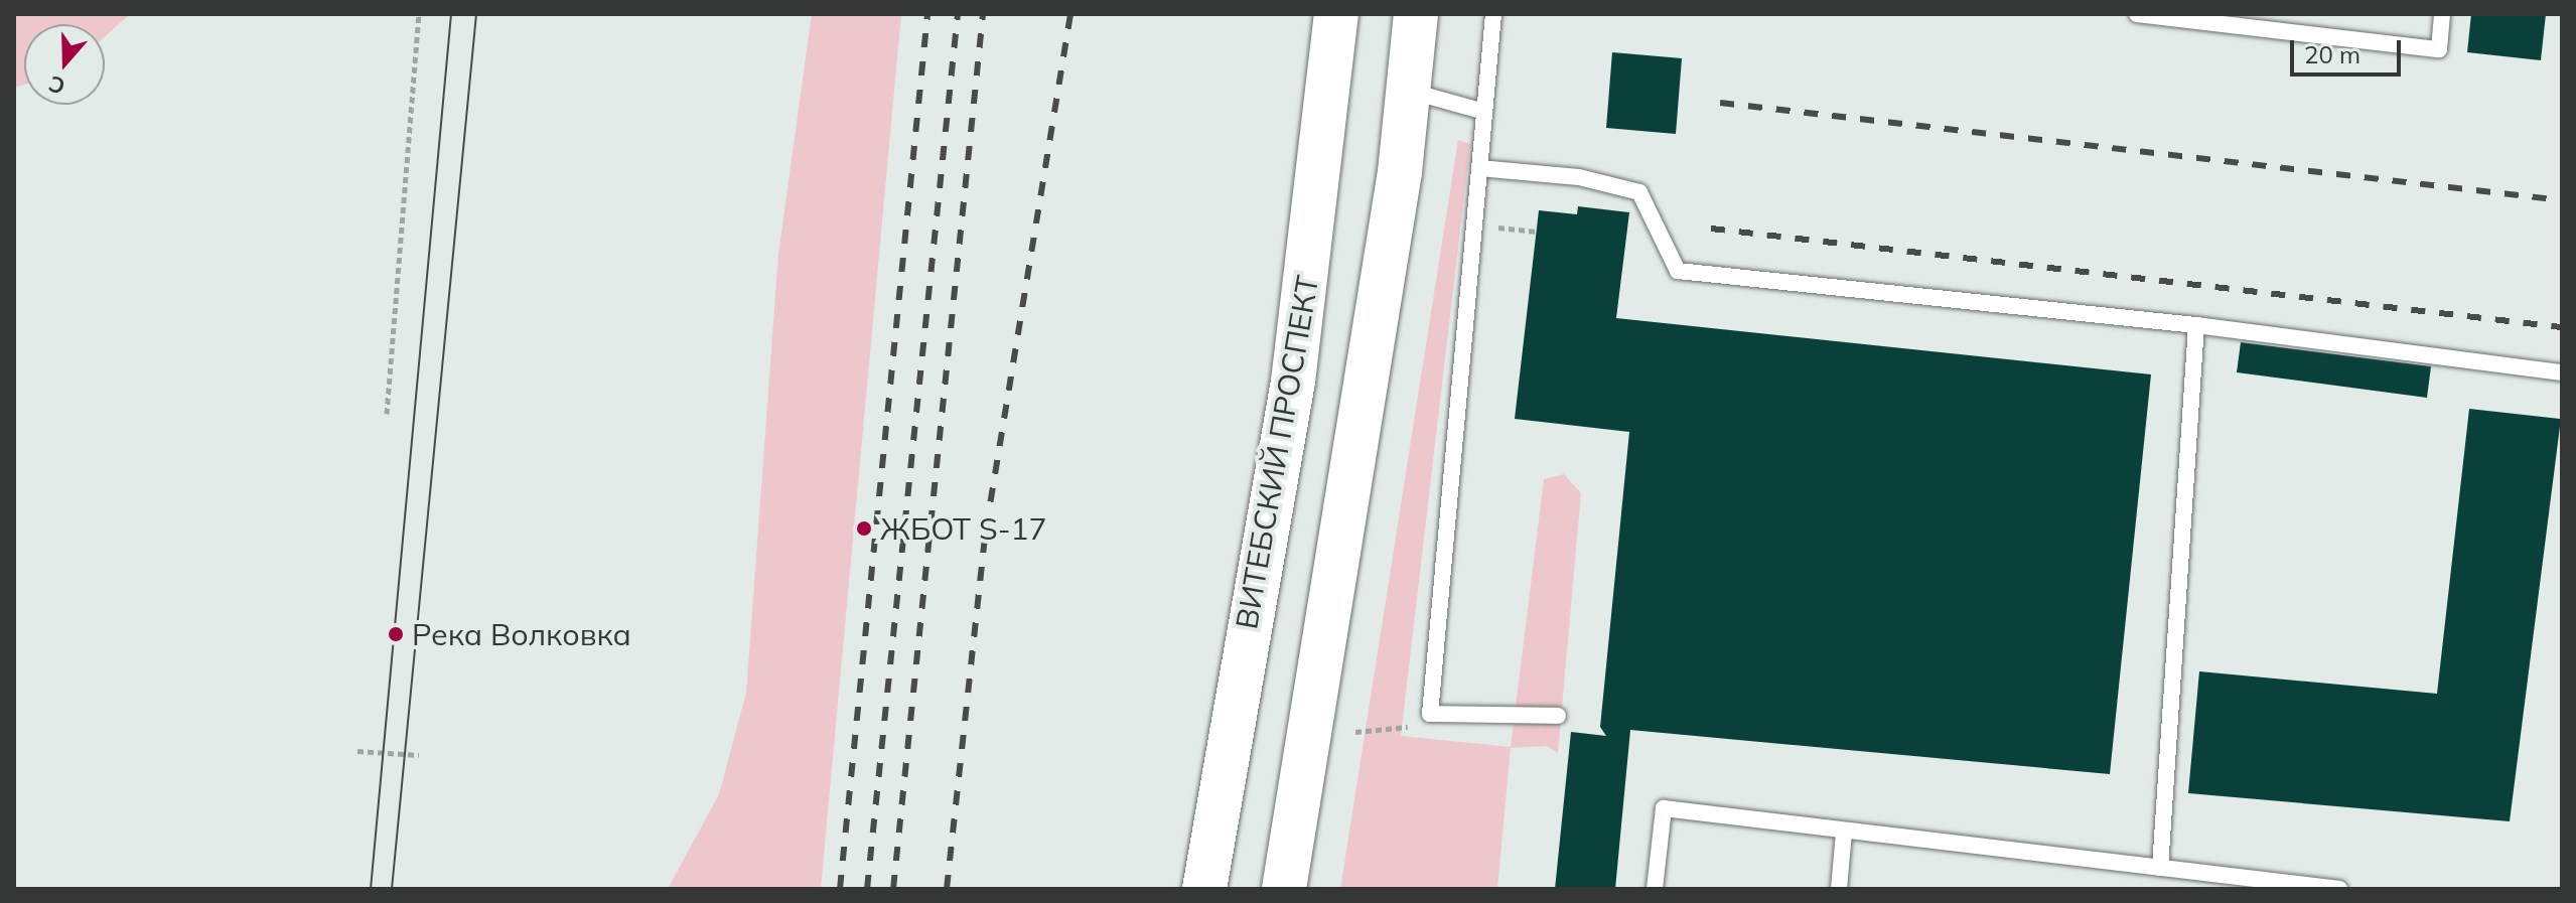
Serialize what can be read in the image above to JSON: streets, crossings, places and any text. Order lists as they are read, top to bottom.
{
  "streets": {
    "main road": ["ВИТЕБСКИЙ ПРОСПЕКТ"]
  },
  "places": ["ЖБОТ S-17", "Река Волковка"],
  "scale_bar": "20 m",
  "north": "bottom"
}
